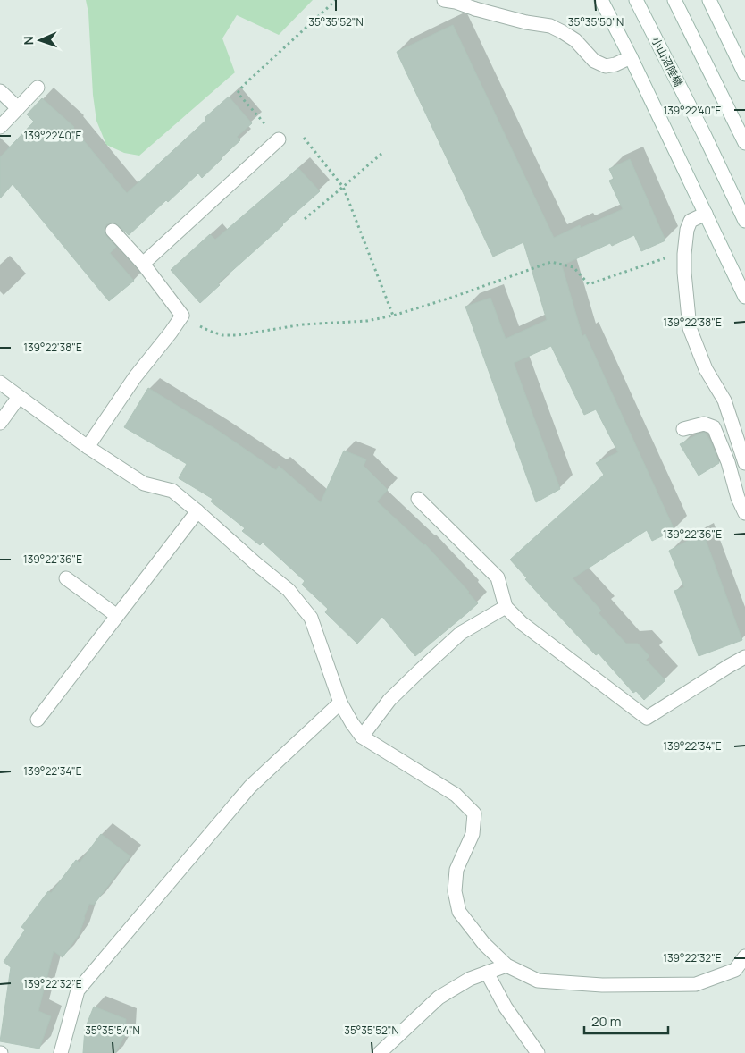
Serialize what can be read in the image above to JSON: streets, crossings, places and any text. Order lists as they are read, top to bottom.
{
  "streets": {
    "street": ["小山沼陸橋"]
  },
  "scale_bar": "20 m",
  "north": "left",
  "coordinates": [
    "35°35'52\"N",
    "35°35'50\"N",
    "139°22'40\"E",
    "139°22'38\"E",
    "139°22'36\"E",
    "139°22'34\"E",
    "139°22'32\"E",
    "35°35'54\"N"
  ]
}
